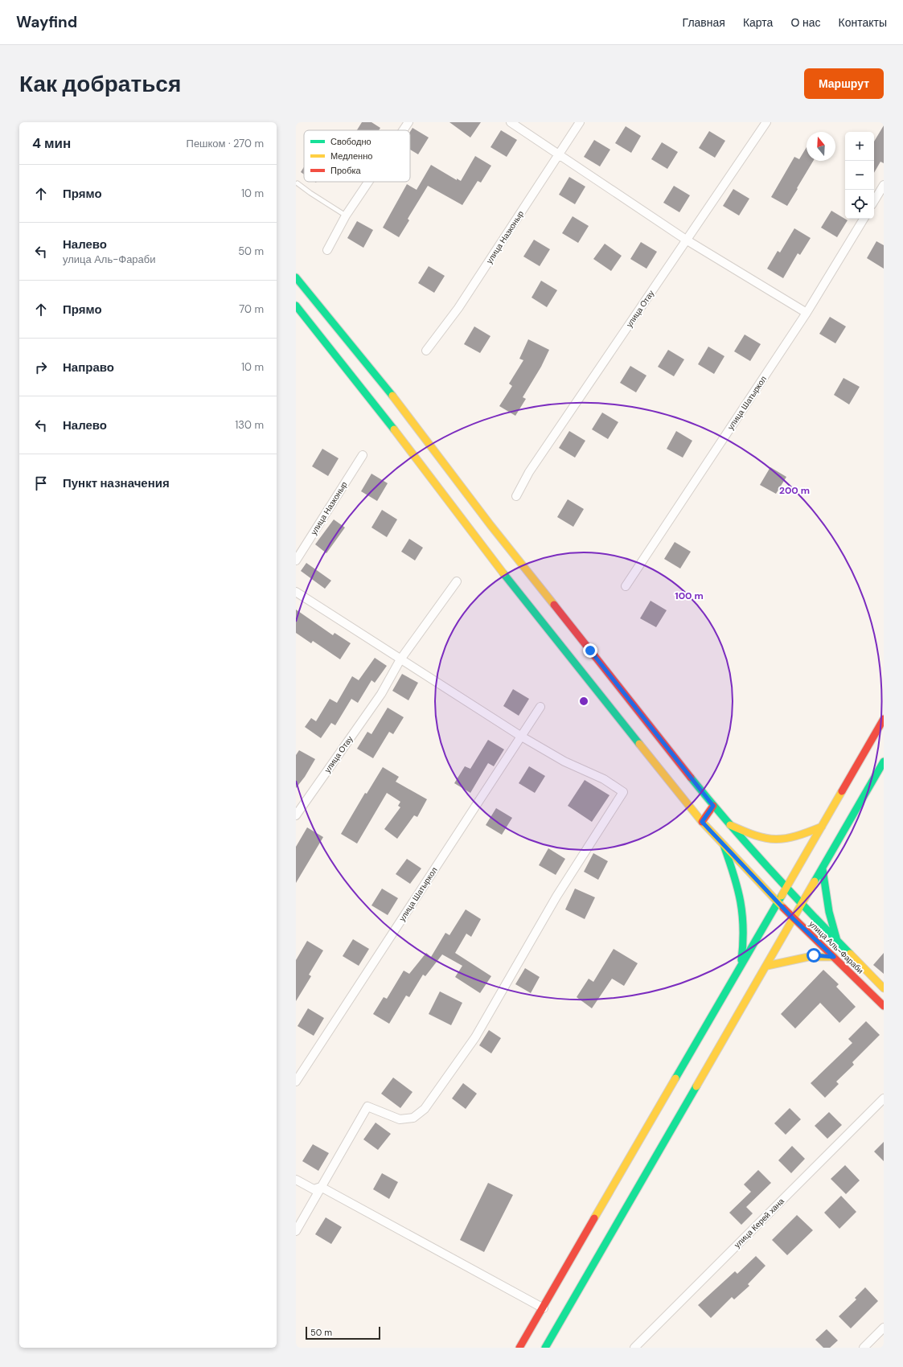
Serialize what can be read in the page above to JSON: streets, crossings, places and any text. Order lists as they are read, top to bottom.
{
  "streets": {
    "main road": ["улица Аль-Фараби"],
    "street": [
      "улица Назконыр",
      "улица Отау",
      "улица Шатыркол",
      "улица Керей хана"
    ]
  },
  "legend": ["Свободно", "Медленно", "Пробка"],
  "scale_bar": "50 m",
  "north": "top",
  "page": {
    "header": "Wayfind",
    "nav": [
      "Главная",
      "Карта",
      "О нас",
      "Контакты"
    ],
    "buttons": "Маршрут",
    "title": "Как добраться",
    "heading": ["4 мин", "Пешком · 270 m"],
    "map_buttons": ["+", "−"],
    "list": [
      ["Прямо", "10 m"],
      ["Налево", "улица Аль-Фараби", "50 m"],
      ["Прямо", "70 m"],
      ["Направо", "10 m"],
      ["Налево", "130 m"],
      "Пункт назначения"
    ],
    "scale": "50 m"
  },
  "rings": ["200 m", "100 m"]
}
